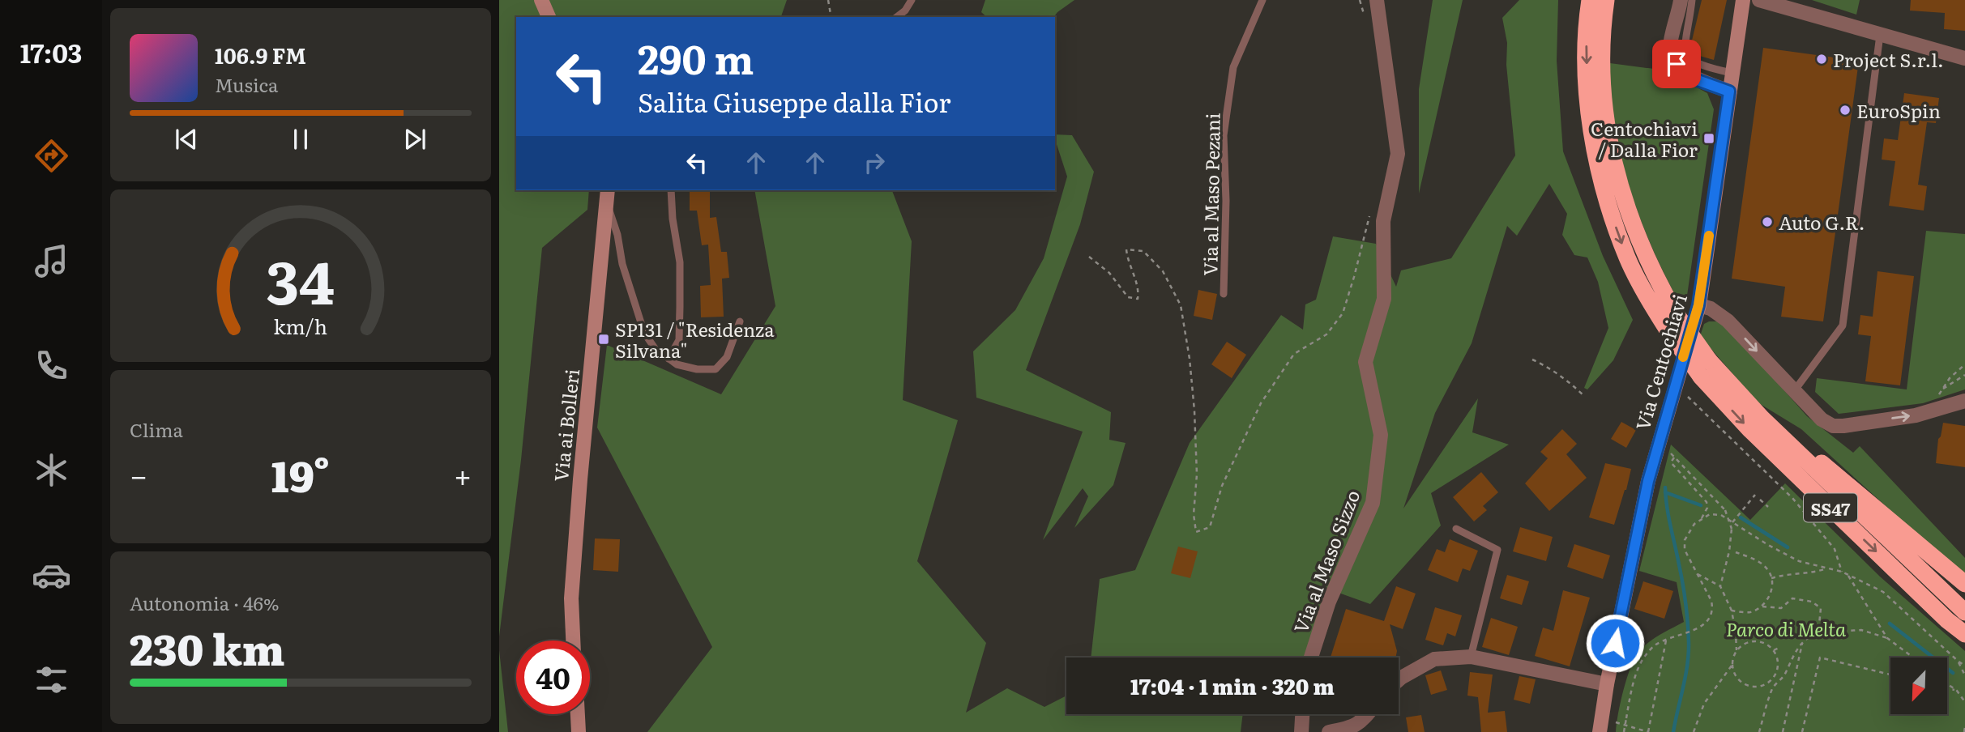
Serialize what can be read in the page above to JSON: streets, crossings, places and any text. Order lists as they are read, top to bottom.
{
  "streets": {
    "highway": ["SS47"],
    "street": ["Via Centochiavi", "Via ai Bolleri", "Via al Maso Sizzo"],
    "lane": ["Via al Maso Pezani"]
  },
  "parks": ["Parco di Melta"],
  "places": {
    "other": ["Project S.r.l.", "EuroSpin", "Auto G.R."],
    "transit": ["Centochiavi / Dalla Fior", "SP131 / \"Residenza Silvana\""]
  },
  "north": "bottom left",
  "page": {
    "tabs": "17:03",
    "turn": ["290 m", "Salita Giuseppe dalla Fior"],
    "song": ["106.9 FM", "Musica"],
    "tile": [
      "Clima",
      ["Autonomia · 46%", "230 km"]
    ],
    "heat": ["−", "19°", "+"],
    "limit": "40",
    "trip": "17:04 · 1 min · 320 m",
    "gauge": ["34", "km/h"]
  }
}
